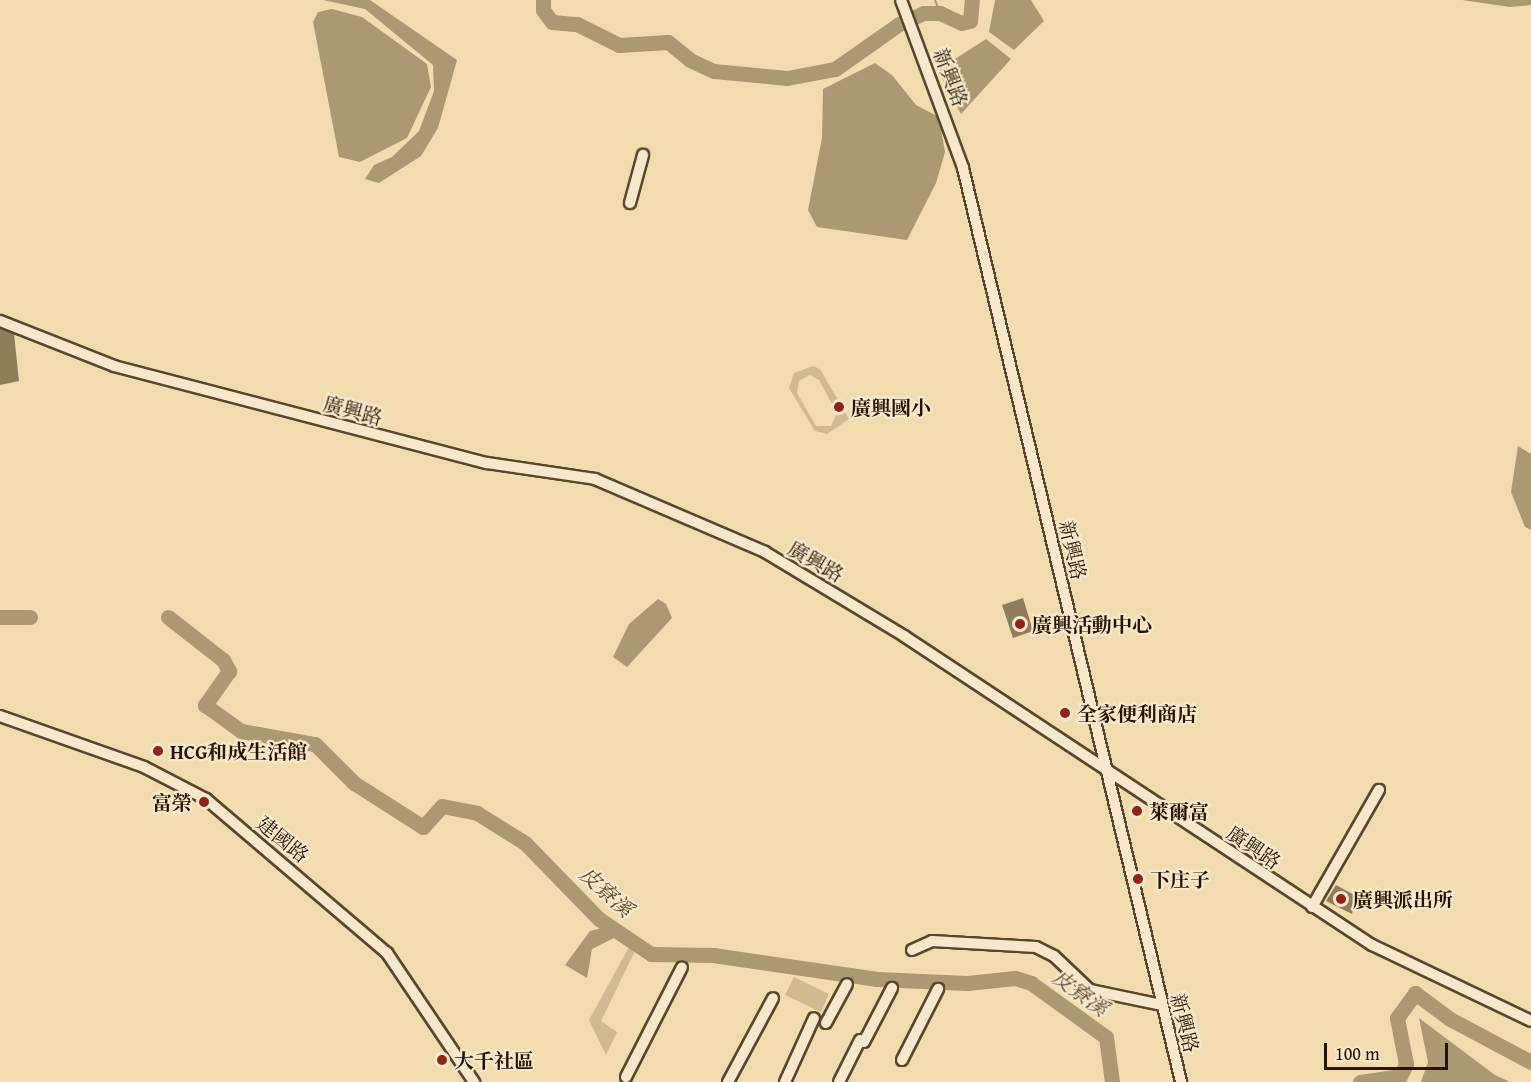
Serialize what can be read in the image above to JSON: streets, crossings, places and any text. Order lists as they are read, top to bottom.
{
  "streets": {
    "street": ["新興路", "廣興路", "建國路"]
  },
  "crossings": [
    ["新興路", "廣興路"]
  ],
  "water": ["皮寮溪"],
  "places": [
    "廣興國小",
    "廣興活動中心",
    "全家便利商店",
    "HCG和成生活館",
    "富榮",
    "萊爾富",
    "下庄子",
    "廣興派出所",
    "大千社區"
  ],
  "scale_bar": "100 m"
}
